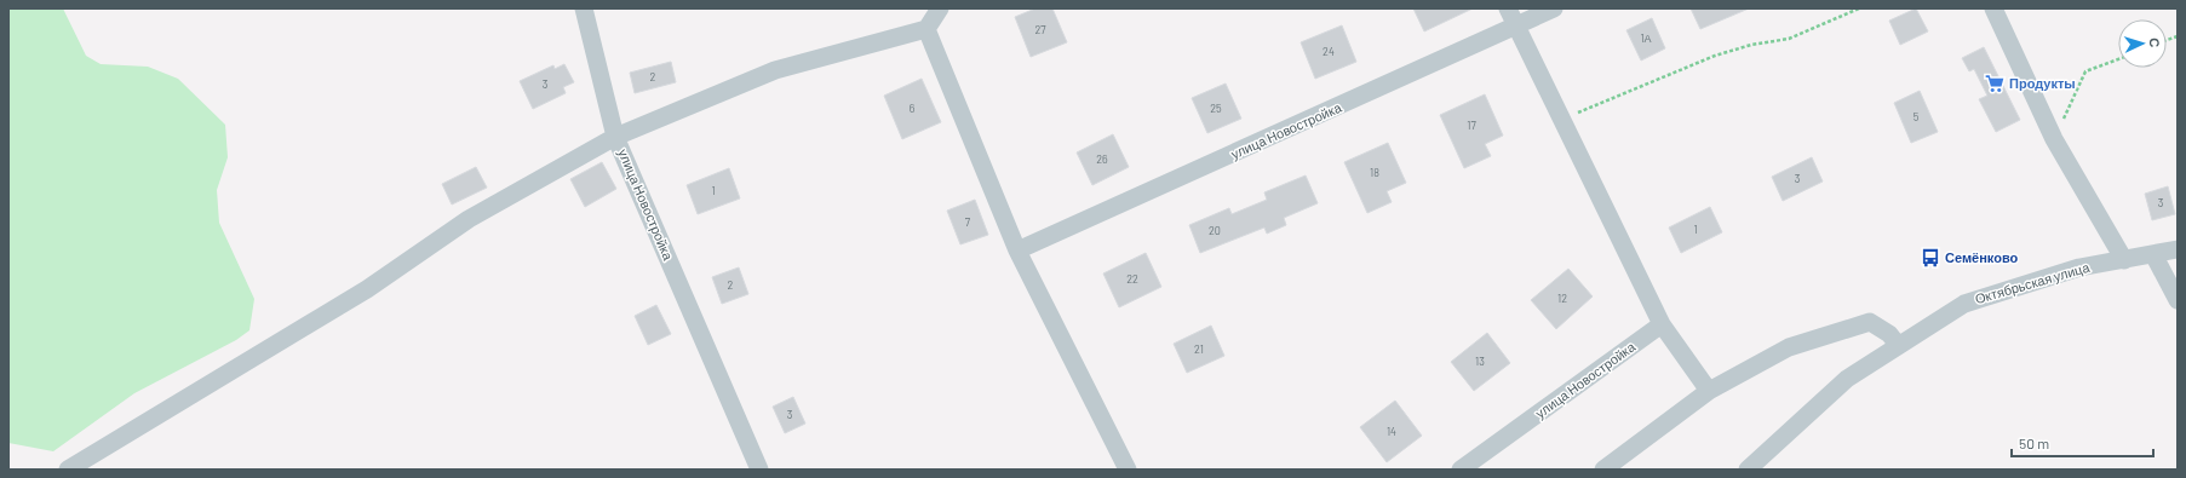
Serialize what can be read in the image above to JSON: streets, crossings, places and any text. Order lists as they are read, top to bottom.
{
  "streets": {
    "street": ["улица Новостройка", "Октябрьская улица"]
  },
  "places": {
    "supermarket": ["Продукты"],
    "bus stop": ["Семёнково"]
  },
  "house_numbers": [
    "27",
    "1А",
    "24",
    "2",
    "3",
    "6",
    "25",
    "5",
    "17",
    "26",
    "18",
    "3",
    "1",
    "3",
    "7",
    "1",
    "20",
    "22",
    "2",
    "12",
    "21",
    "13",
    "3",
    "14"
  ],
  "scale_bar": "50 m",
  "north": "right"
}
